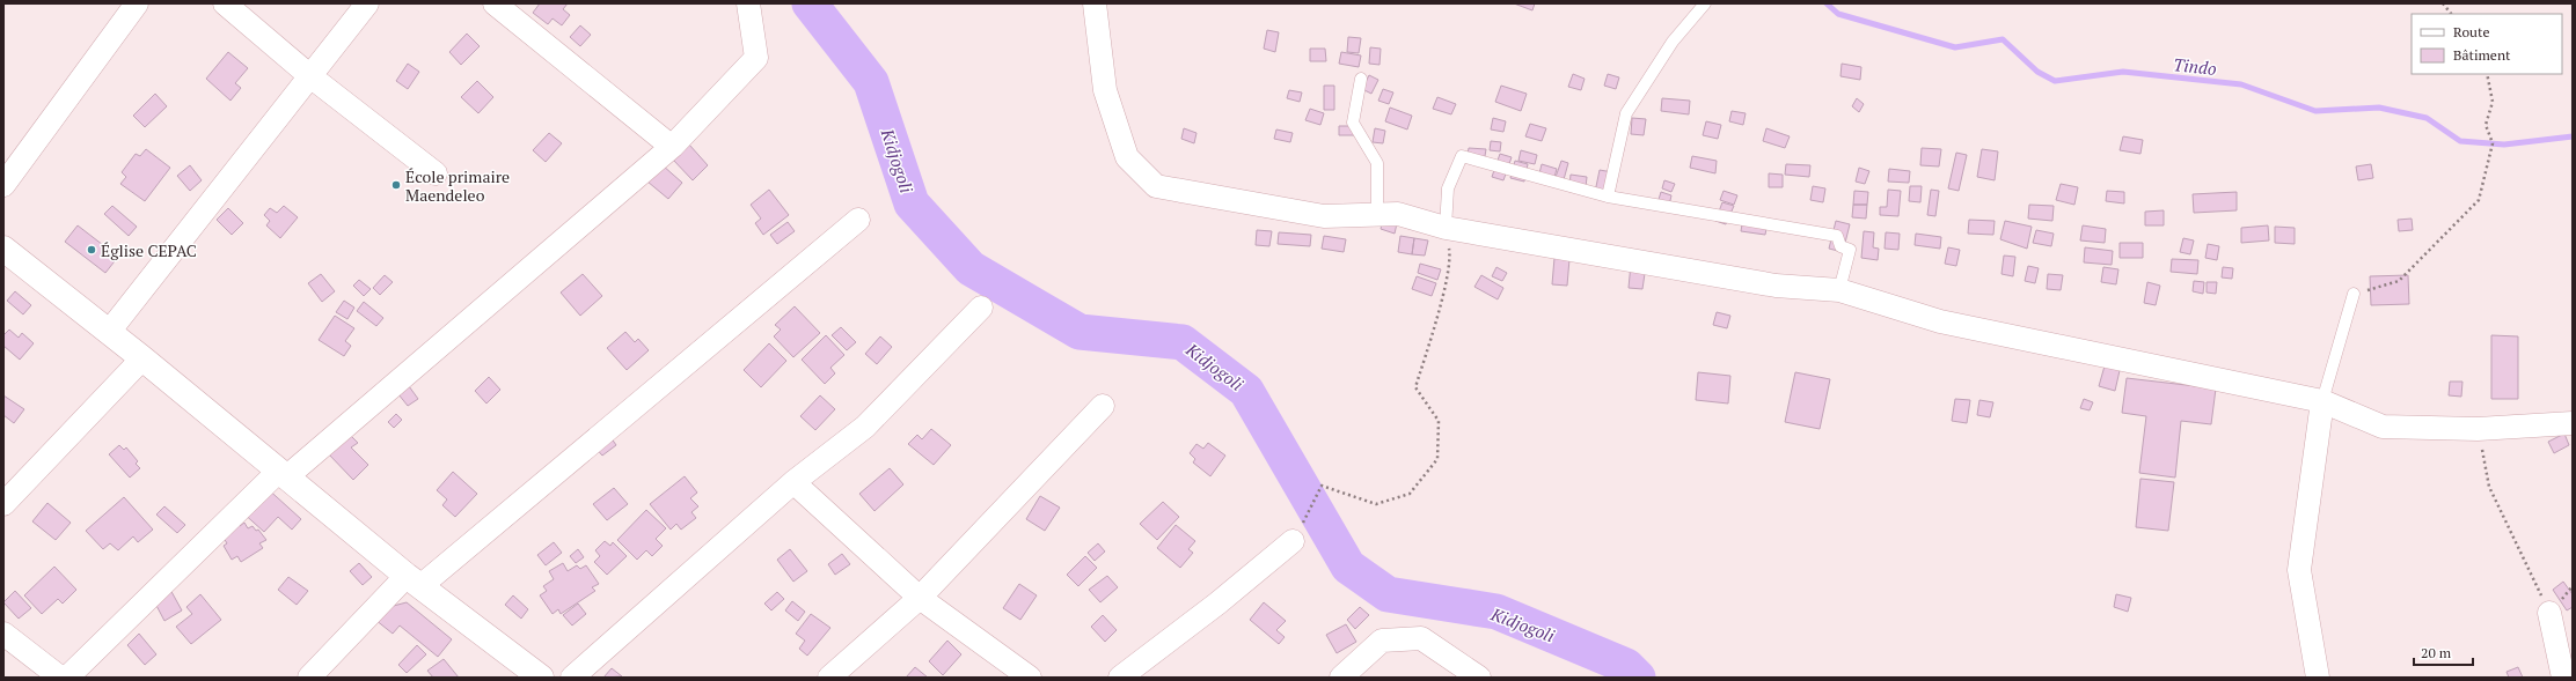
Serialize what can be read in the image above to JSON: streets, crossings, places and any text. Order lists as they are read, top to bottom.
{
  "water": ["Tindo", "Kidjogoli"],
  "places": ["École primaire Maendeleo", "Église CEPAC"],
  "legend": ["Route", "Bâtiment"],
  "scale_bar": "20 m"
}
